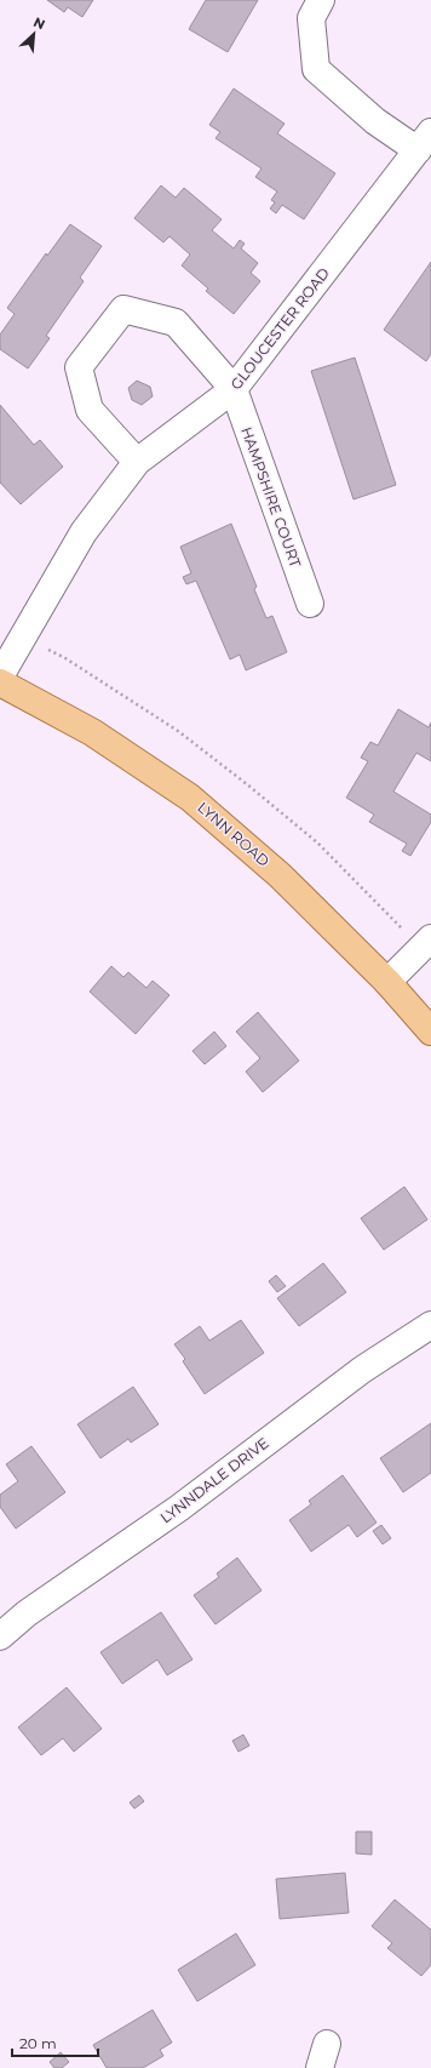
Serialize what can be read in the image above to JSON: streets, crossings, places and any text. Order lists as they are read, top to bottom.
{
  "streets": {
    "main road": ["LYNN ROAD"],
    "street": ["GLOUCESTER ROAD", "HAMPSHIRE COURT", "LYNNDALE DRIVE"]
  },
  "crossings": [
    ["GLOUCESTER ROAD", "HAMPSHIRE COURT"]
  ],
  "scale_bar": "20 m",
  "north": "top right"
}
